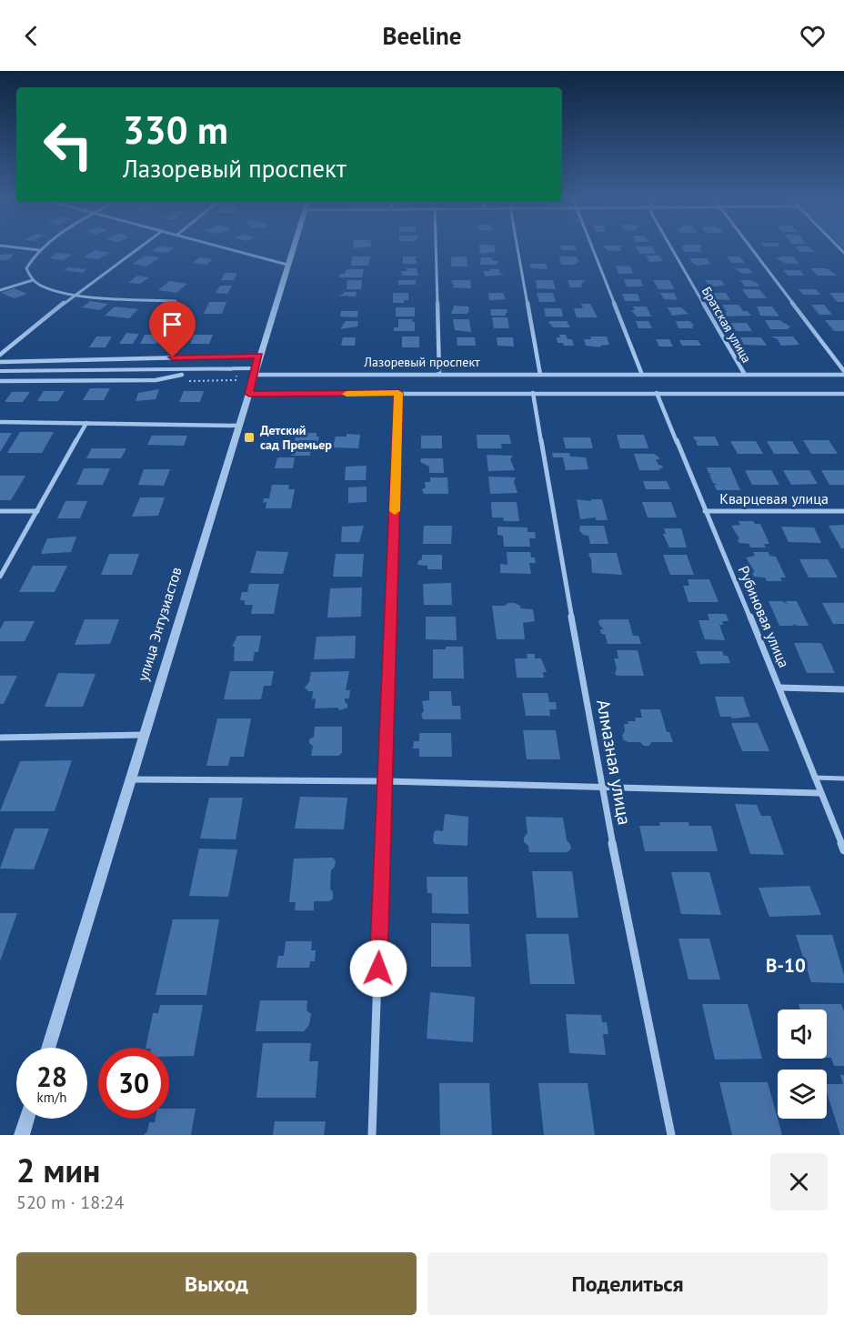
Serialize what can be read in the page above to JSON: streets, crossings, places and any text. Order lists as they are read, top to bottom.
{
  "streets": {
    "street": [
      "Братская улица",
      "Лазоревый проспект",
      "Кварцевая улица",
      "Рубиновая улица",
      "улица Энтузиастов",
      "Алмазная улица"
    ]
  },
  "crossings": [
    ["Братская улица", "Лазоревый проспект"],
    ["Лазоревый проспект", "улица Энтузиастов"],
    ["Кварцевая улица", "Рубиновая улица"]
  ],
  "districts": ["В-10"],
  "places": {
    "transit": ["Детский сад Премьер"]
  },
  "page": {
    "header": "Beeline",
    "turn": ["330 m", "Лазоревый проспект"],
    "speed": "28 km/h",
    "limit": "30",
    "heading": ["2 мин", "520 m · 18:24"],
    "buttons": ["Выход", "Поделиться"]
  }
}
